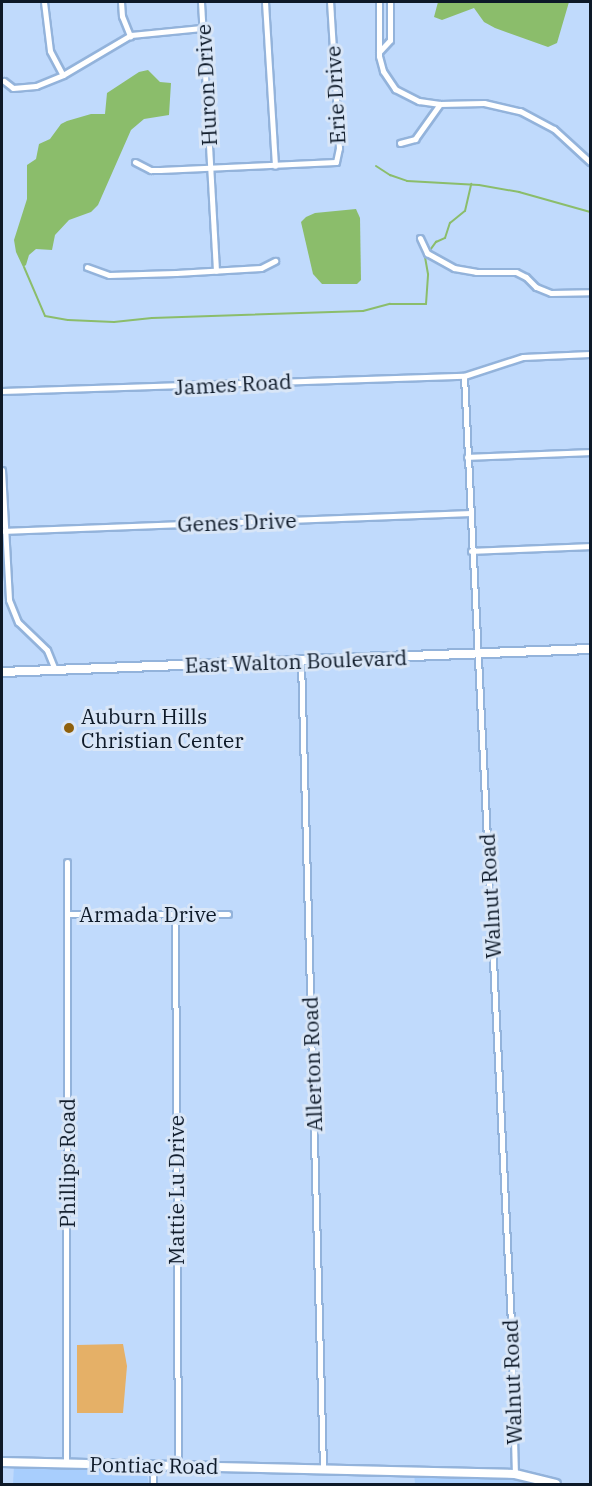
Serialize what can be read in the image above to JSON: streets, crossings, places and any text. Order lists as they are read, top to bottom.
{
  "streets": {
    "main road": ["East Walton Boulevard", "Pontiac Road"],
    "street": [
      "Huron Drive",
      "Erie Drive",
      "James Road",
      "Genes Drive",
      "Walnut Road",
      "Armada Drive",
      "Allerton Road",
      "Phillips Road",
      "Mattie Lu Drive"
    ]
  },
  "crossings": [
    ["James Road", "Walnut Road"],
    ["Genes Drive", "Walnut Road"],
    ["East Walton Boulevard", "Walnut Road"],
    ["East Walton Boulevard", "Allerton Road"],
    ["Walnut Road", "Pontiac Road"],
    ["Armada Drive", "Phillips Road"],
    ["Armada Drive", "Mattie Lu Drive"],
    ["Allerton Road", "Pontiac Road"],
    ["Phillips Road", "Pontiac Road"],
    ["Mattie Lu Drive", "Pontiac Road"]
  ],
  "places": ["Auburn Hills Christian Center"]
}
